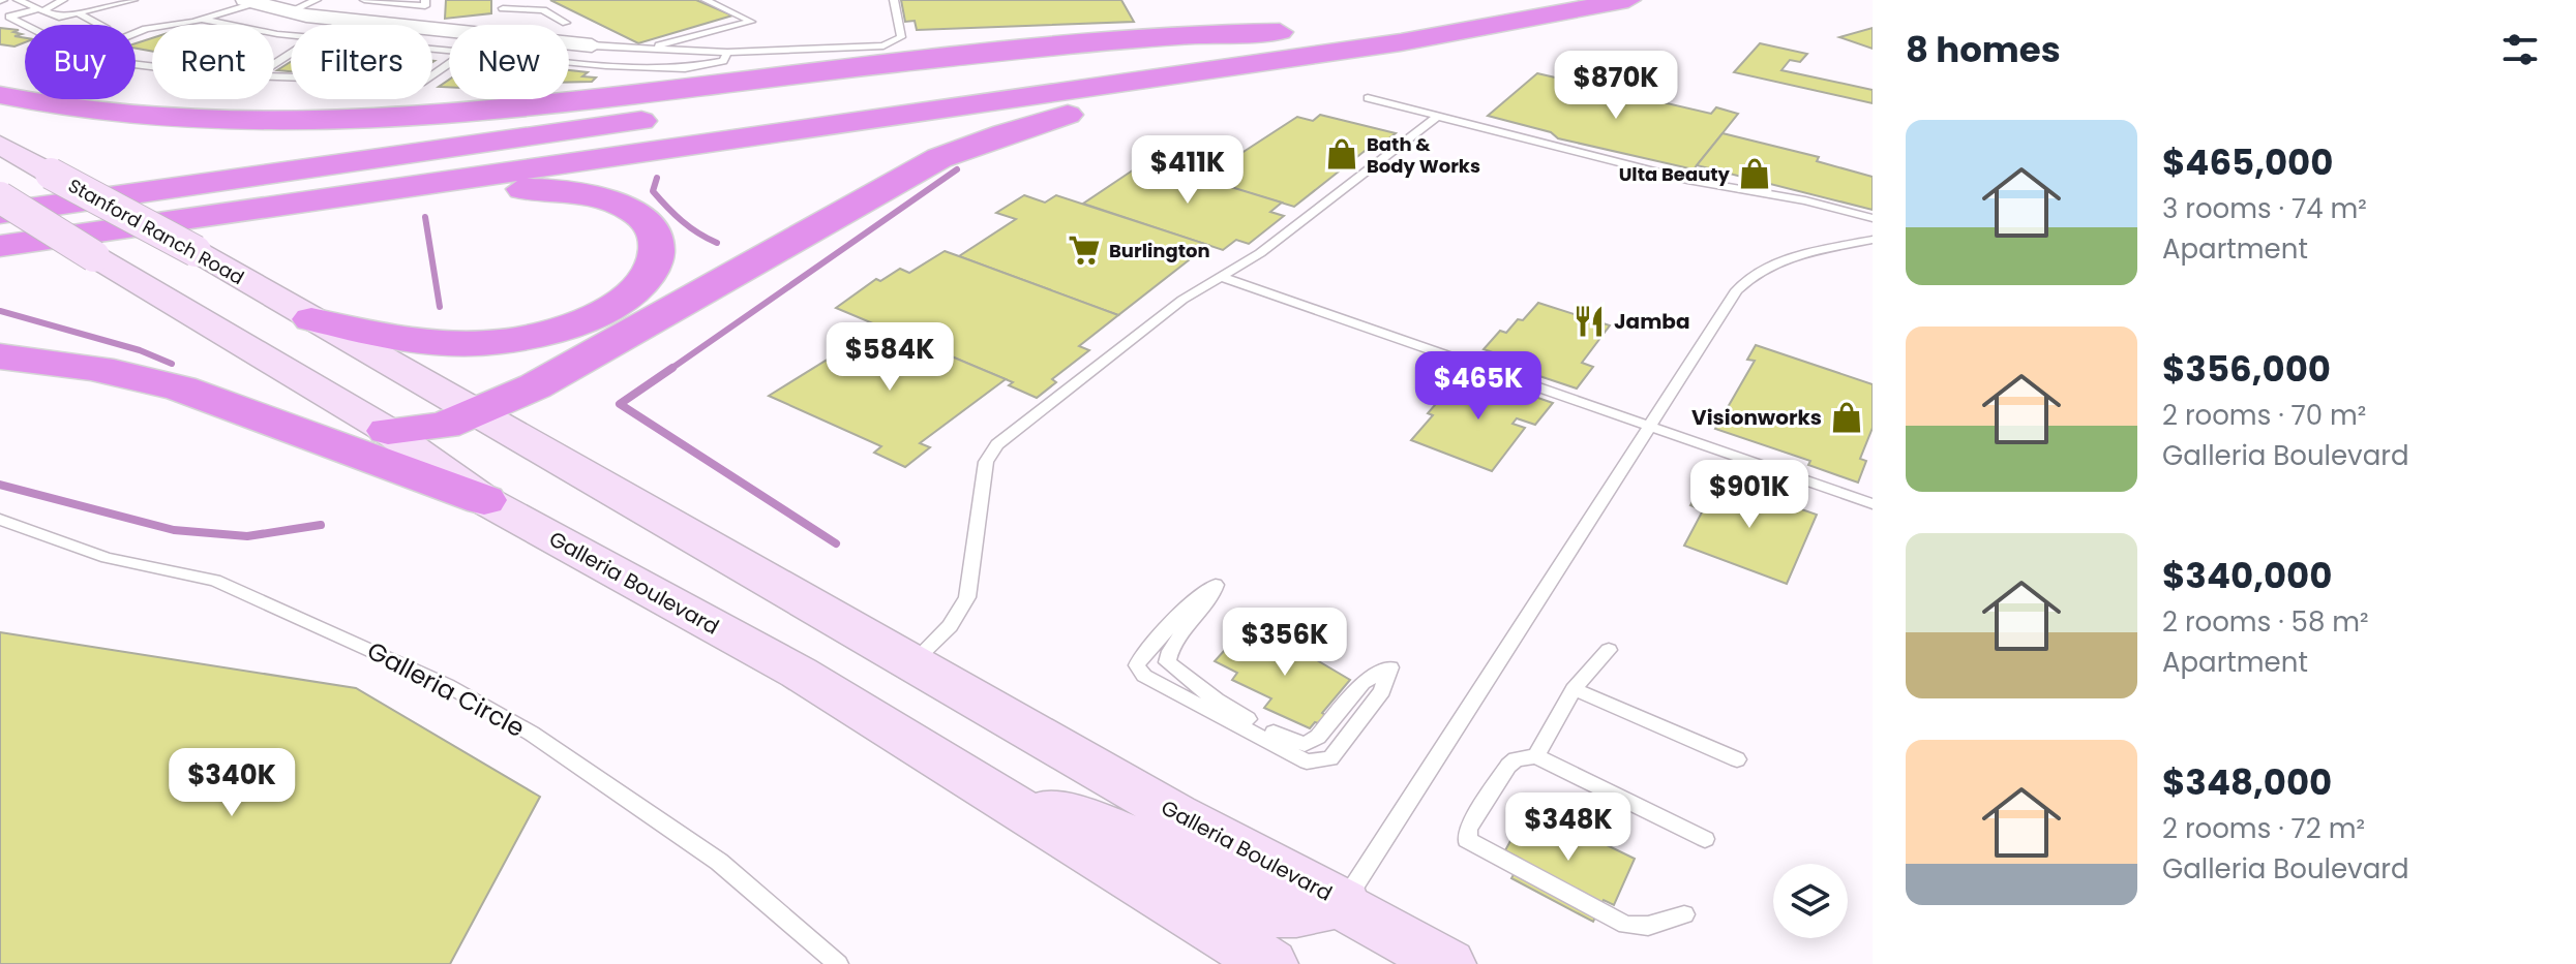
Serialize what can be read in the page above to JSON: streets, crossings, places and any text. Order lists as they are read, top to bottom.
{
  "streets": {
    "main road": ["Stanford Ranch Road", "Galleria Boulevard"],
    "lane": ["Galleria Circle"]
  },
  "crossings": [
    ["Stanford Ranch Road", "Galleria Boulevard"]
  ],
  "places": {
    "shop": ["Bath & Body Works", "Ulta Beauty", "Visionworks"],
    "supermarket": ["Burlington"],
    "restaurant": ["Jamba"]
  },
  "page": {
    "heading": "8 homes",
    "chip": [
      "Buy",
      "Rent",
      "Filters",
      "New"
    ],
    "price": [
      "$870K",
      "$411K",
      "$584K",
      "$465K",
      "$901K",
      "$356K",
      "$340K",
      "$348K"
    ],
    "list": [
      {
        "name": "$465,000",
        "note": "3 rooms · 74 m² · Apartment"
      },
      {
        "name": "$356,000",
        "note": "2 rooms · 70 m² · Galleria Boulevard"
      },
      {
        "name": "$340,000",
        "note": "2 rooms · 58 m² · Apartment"
      },
      {
        "name": "$348,000",
        "note": "2 rooms · 72 m² · Galleria Boulevard"
      }
    ]
  }
}
